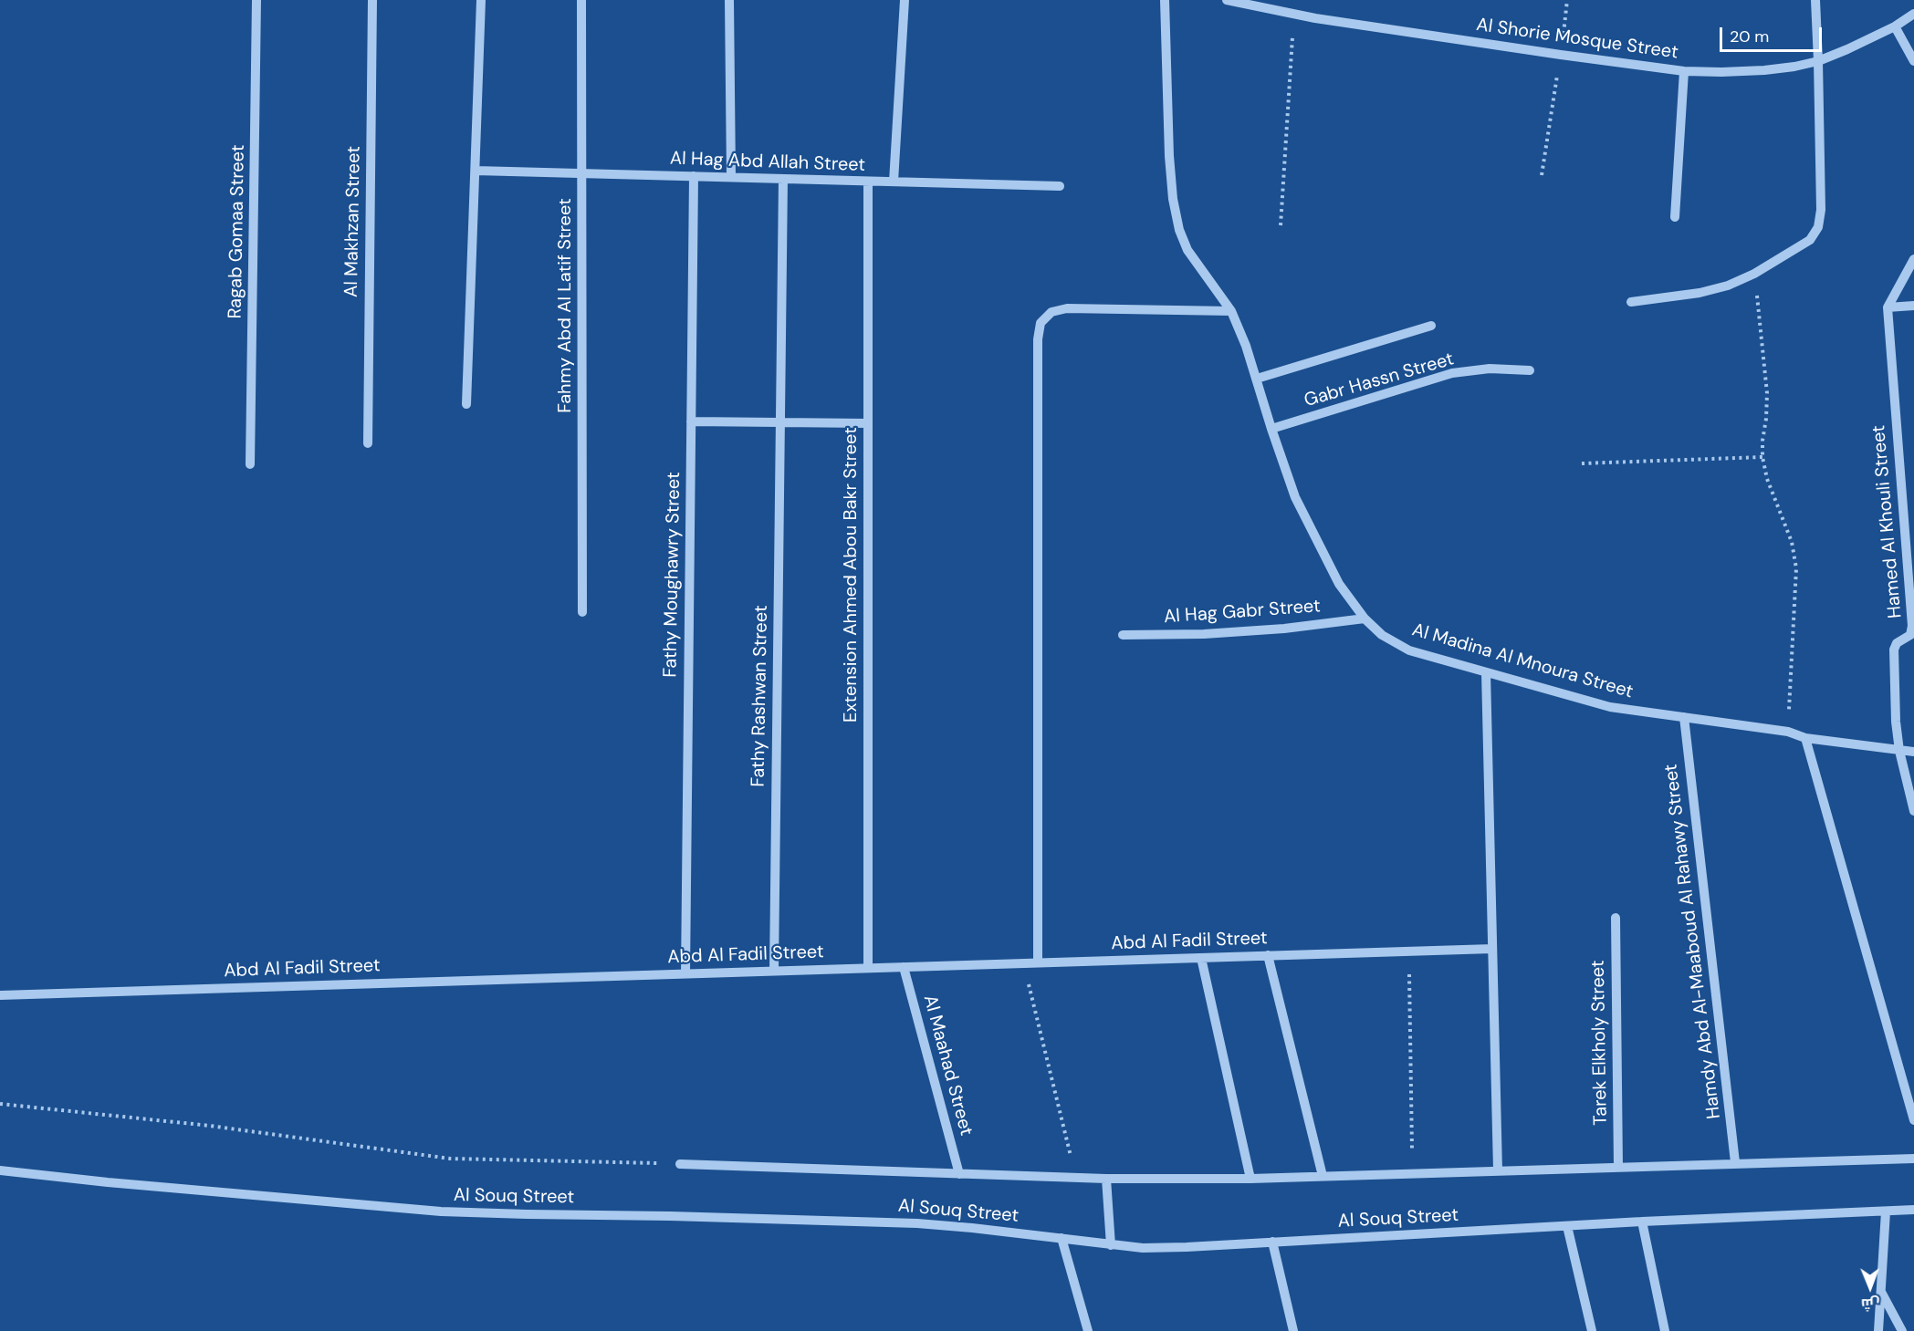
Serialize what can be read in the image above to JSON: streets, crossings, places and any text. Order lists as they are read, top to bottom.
{
  "streets": {
    "street": [
      "Al Shorie Mosque Street",
      "Al Hag Abd Allah Street",
      "Al Makhzan Street",
      "Ragab Gomaa Street",
      "Fahmy Abd Al Latif Street",
      "Gabr Hassn Street",
      "Hamed Al Khouli Street",
      "Fathy Moughawry Street",
      "Extension Ahmed Abou Bakr Street",
      "Al Hag Gabr Street",
      "Al Madina Al Mnoura Street",
      "Fathy Rashwan Street",
      "Abd Al Fadil Street",
      "Hamdy Abd Al-Maaboud Al Rahawy Street",
      "Tarek Elkholy Street",
      "Al Maahad Street",
      "Al Souq Street"
    ]
  },
  "crossings": [
    ["Al Hag Abd Allah Street", "Fahmy Abd Al Latif Street"],
    ["Al Hag Abd Allah Street", "Fathy Moughawry Street"],
    ["Al Hag Abd Allah Street", "Extension Ahmed Abou Bakr Street"],
    ["Al Hag Abd Allah Street", "Fathy Rashwan Street"],
    ["Gabr Hassn Street", "Al Madina Al Mnoura Street"],
    ["Hamed Al Khouli Street", "Al Madina Al Mnoura Street"],
    ["Fathy Moughawry Street", "Abd Al Fadil Street"],
    ["Extension Ahmed Abou Bakr Street", "Abd Al Fadil Street"],
    ["Al Hag Gabr Street", "Al Madina Al Mnoura Street"],
    ["Al Madina Al Mnoura Street", "Hamdy Abd Al-Maaboud Al Rahawy Street"],
    ["Fathy Rashwan Street", "Abd Al Fadil Street"],
    ["Abd Al Fadil Street", "Al Maahad Street"],
    ["Hamdy Abd Al-Maaboud Al Rahawy Street", "Al Souq Street"],
    ["Tarek Elkholy Street", "Al Souq Street"],
    ["Al Maahad Street", "Al Souq Street"]
  ],
  "scale_bar": "20 m",
  "north": "bottom"
}
